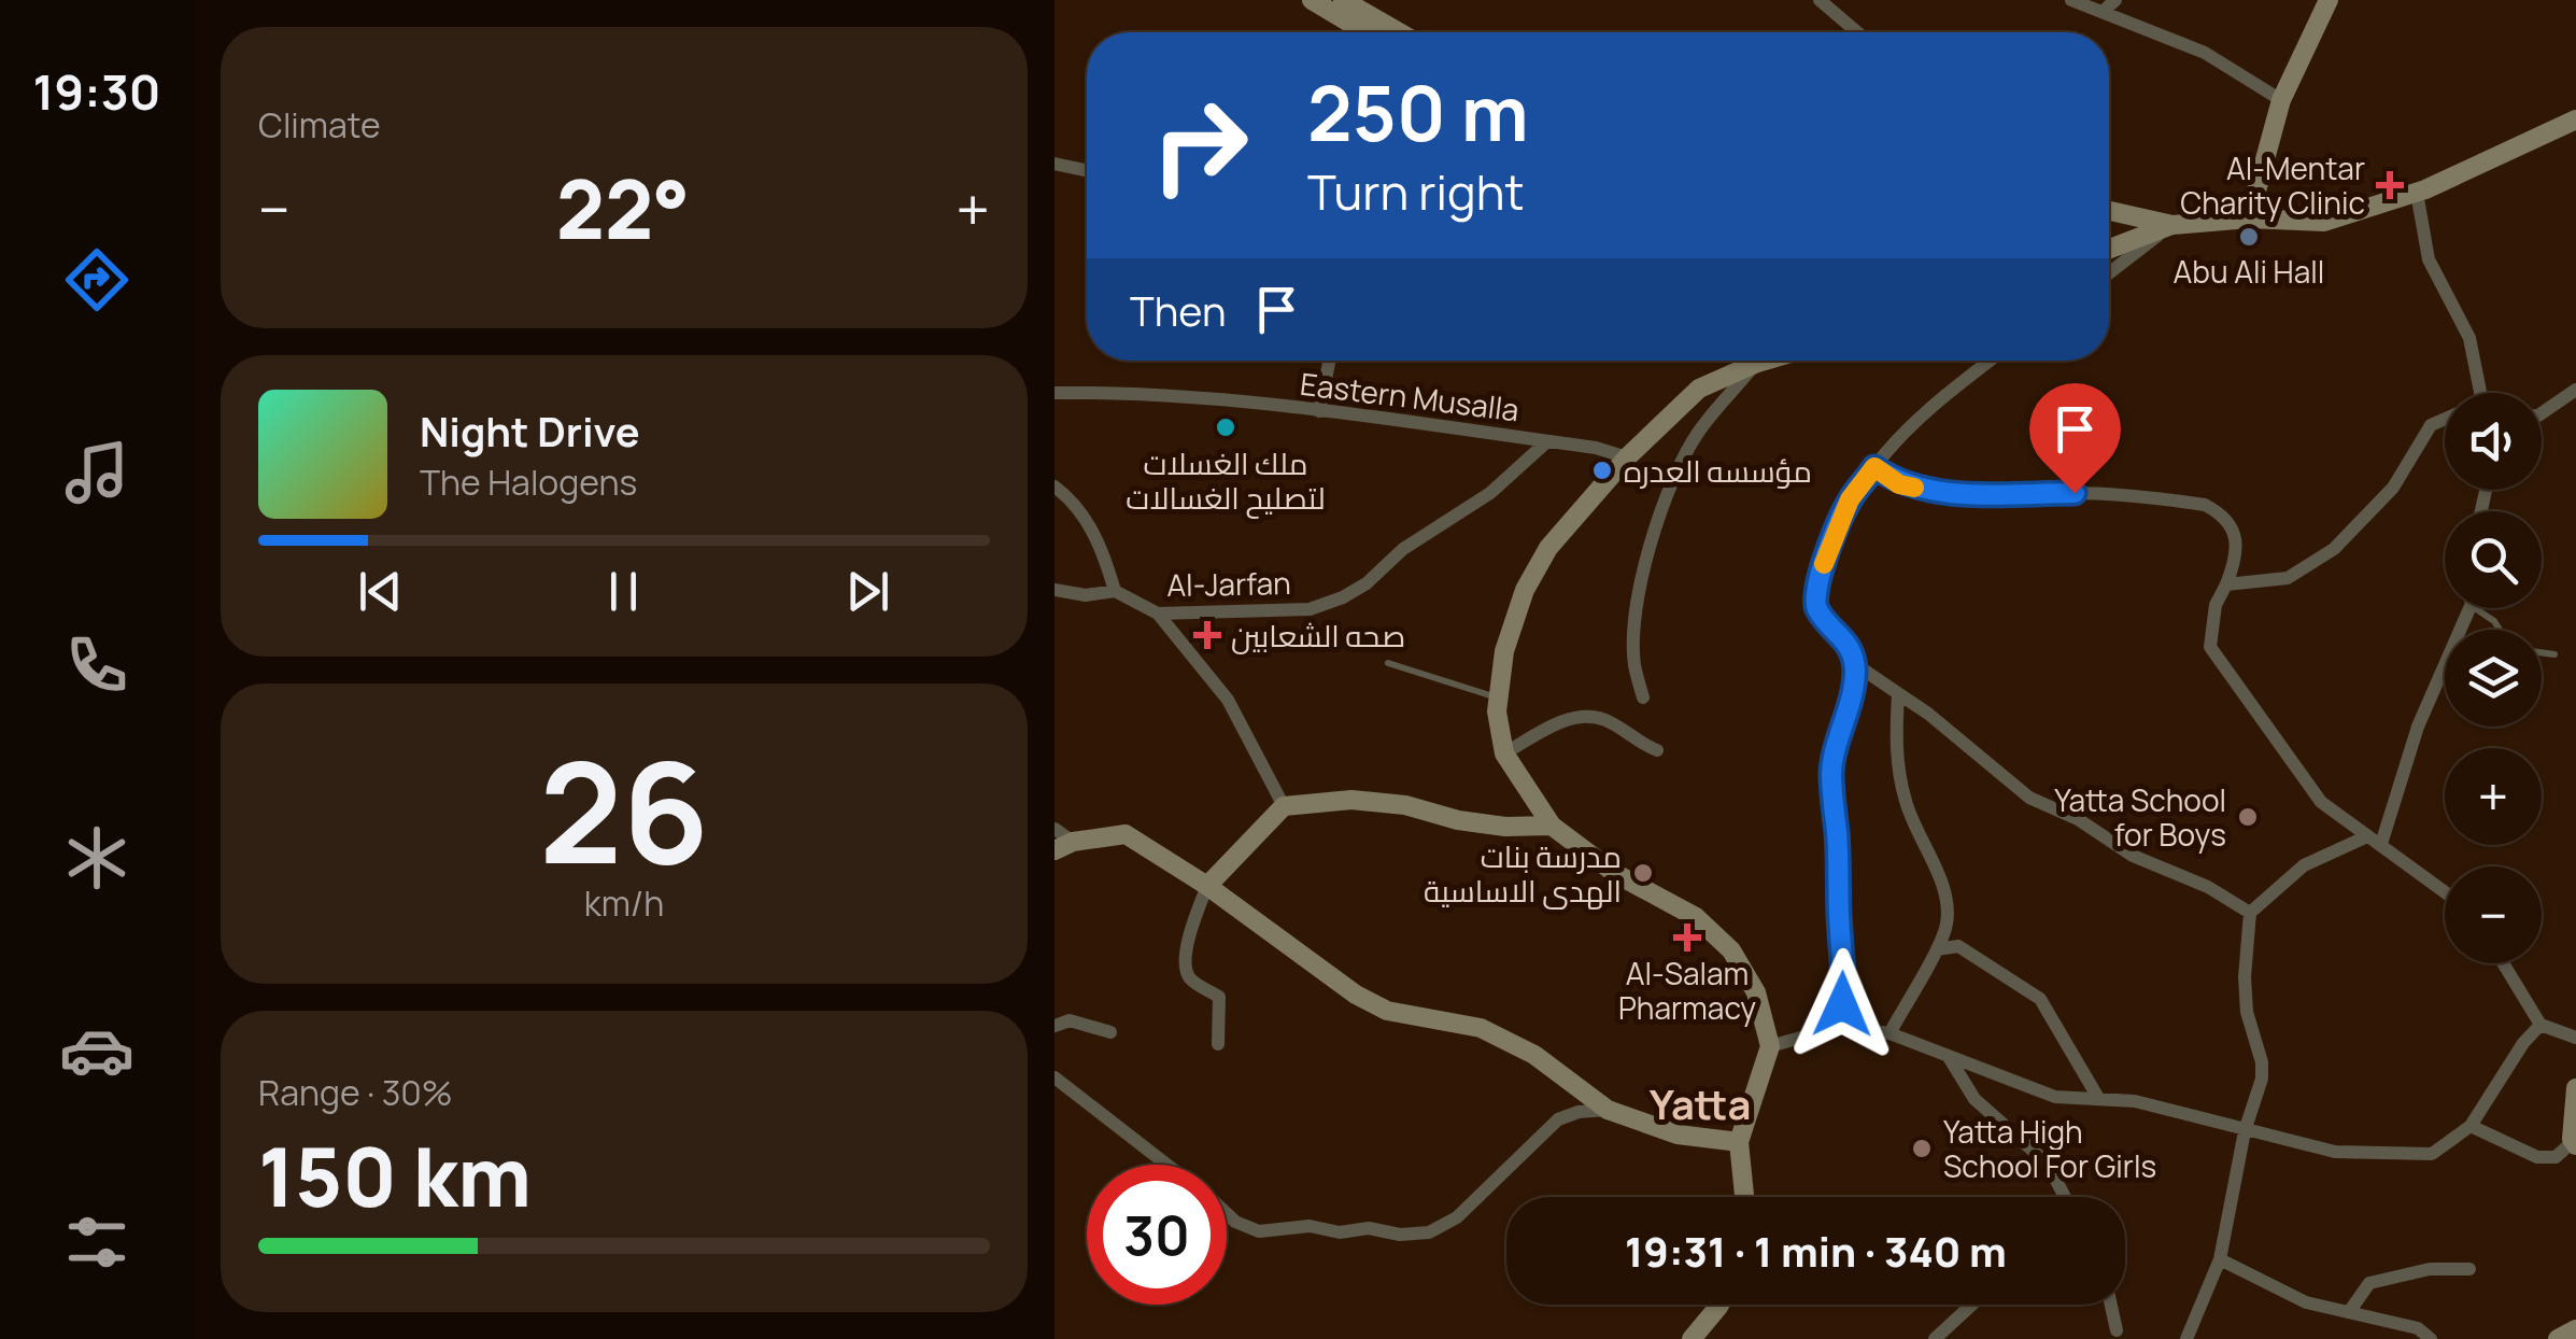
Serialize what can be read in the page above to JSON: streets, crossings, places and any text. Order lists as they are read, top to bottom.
{
  "streets": {
    "street": ["Eastern Musalla", "Al-Jarfan"]
  },
  "crossings": [
    ["Eastern Musalla", "Al-Jarfan"]
  ],
  "districts": ["Yatta"],
  "places": {
    "health": ["Al-Mentar Charity Clinic", "صحه الشعابين", "Al-Salam Pharmacy"],
    "other": [
      "Abu Ali Hall",
      "ملك الغسلات لتصليح الغسالات",
      "مؤسسه العدره",
      "Yatta School for Boys",
      "مدرسة بنات الهدى الاساسية",
      "Yatta High School For Girls"
    ]
  },
  "page": {
    "tabs": "19:30",
    "tile": [
      "Climate",
      ["26", "km/h"],
      ["Range · 30%", "150 km"]
    ],
    "turn": ["250 m", "Turn right"],
    "heat": ["−", "22°", "+"],
    "then": "Then",
    "song": ["Night Drive", "The Halogens"],
    "map_buttons": ["+", "−"],
    "limit": "30",
    "trip": "19:31 · 1 min · 340 m"
  }
}
